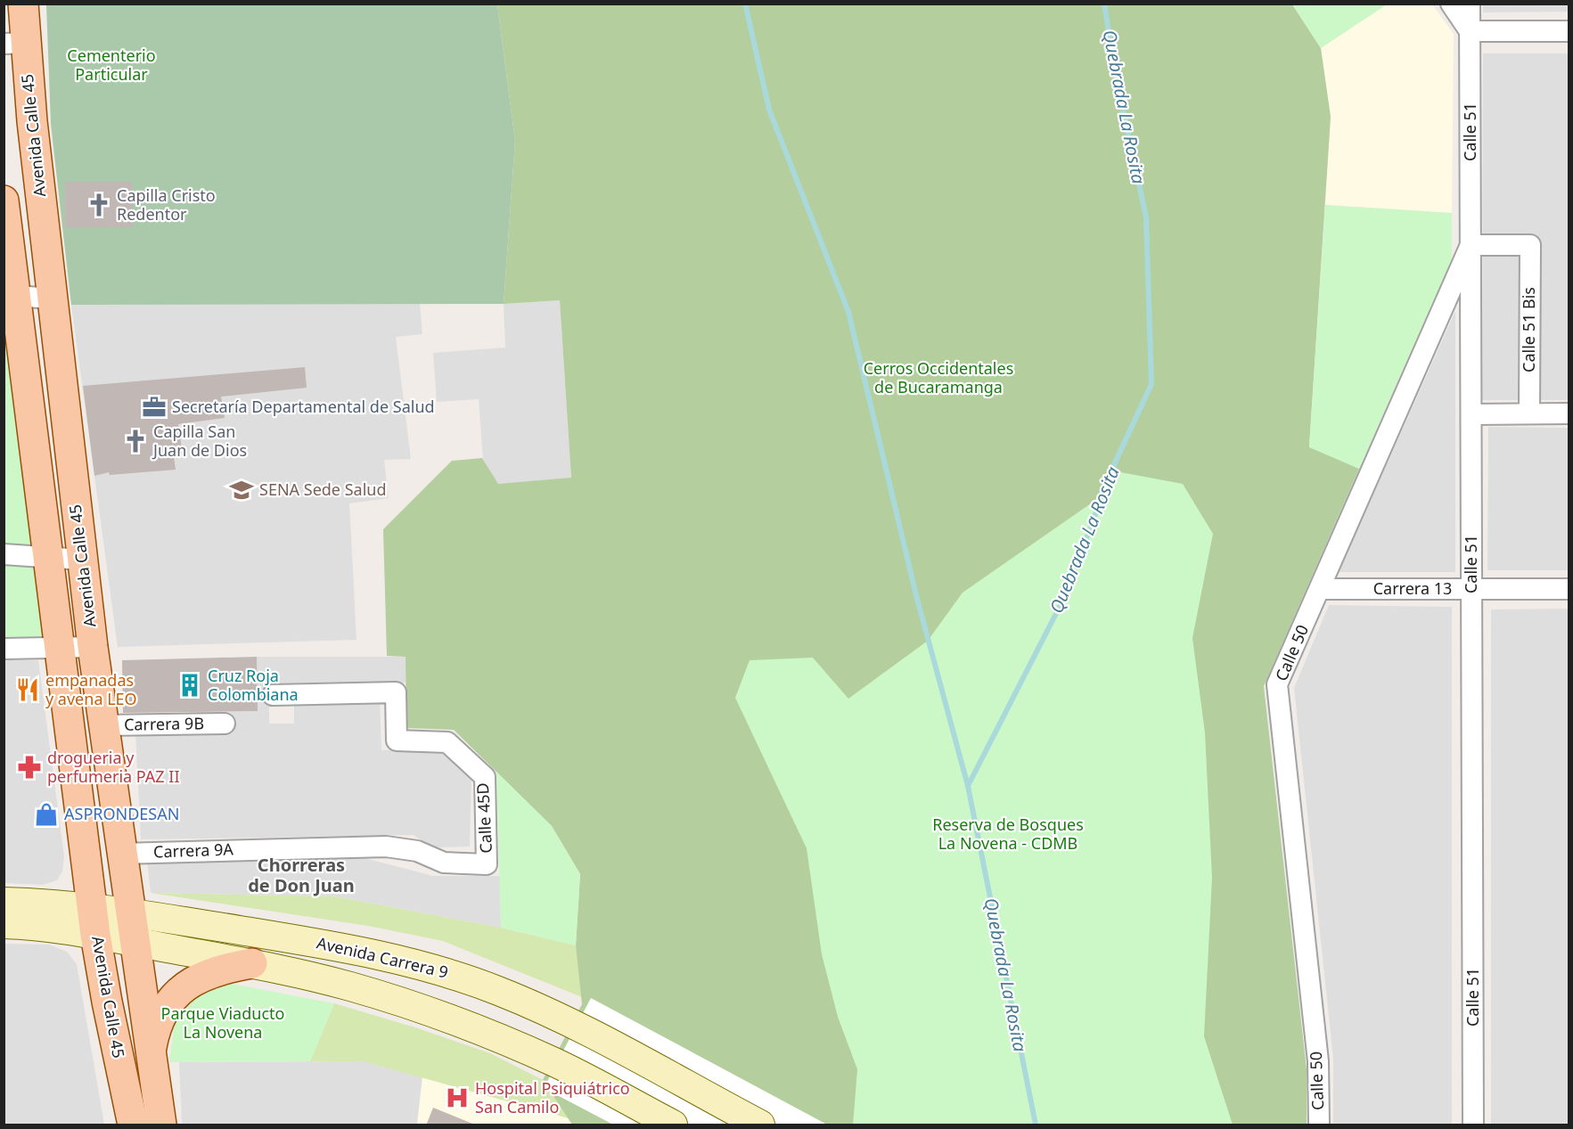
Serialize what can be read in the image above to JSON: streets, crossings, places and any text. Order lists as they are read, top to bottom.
{
  "streets": {
    "main road": ["Avenida Calle 45", "Avenida Carrera 9"],
    "street": [
      "Calle 51",
      "Calle 51 Bis",
      "Carrera 13",
      "Calle 50",
      "Carrera 9B",
      "Calle 45D",
      "Carrera 9A"
    ]
  },
  "crossings": [
    ["Calle 51", "Calle 51 Bis"],
    ["Calle 51", "Carrera 13"],
    ["Calle 51", "Calle 50"],
    ["Avenida Calle 45", "Carrera 9B"],
    ["Avenida Calle 45", "Carrera 9A"],
    ["Avenida Calle 45", "Avenida Carrera 9"],
    ["Calle 51 Bis", "Calle 50"],
    ["Carrera 13", "Calle 50"],
    ["Calle 45D", "Carrera 9A"]
  ],
  "districts": ["Chorreras de Don Juan"],
  "water": ["Quebrada La Rosita"],
  "parks": [
    "Cementerio Particular",
    "Cerros Occidentales de Bucaramanga",
    "Reserva de Bosques La Novena - CDMB",
    "Parque Viaducto La Novena"
  ],
  "places": {
    "church": ["Capilla Cristo Redentor", "Capilla San Juan de Dios"],
    "office": ["Secretaría Departamental de Salud"],
    "school or university": ["SENA Sede Salud"],
    "building": ["Cruz Roja Colombiana"],
    "restaurant": ["empanadas y avena LEO"],
    "pharmacy": ["drogueria y perfumeria PAZ II"],
    "shop": ["ASPRONDESAN"],
    "hospital": ["Hospital Psiquiátrico San Camilo"]
  }
}
